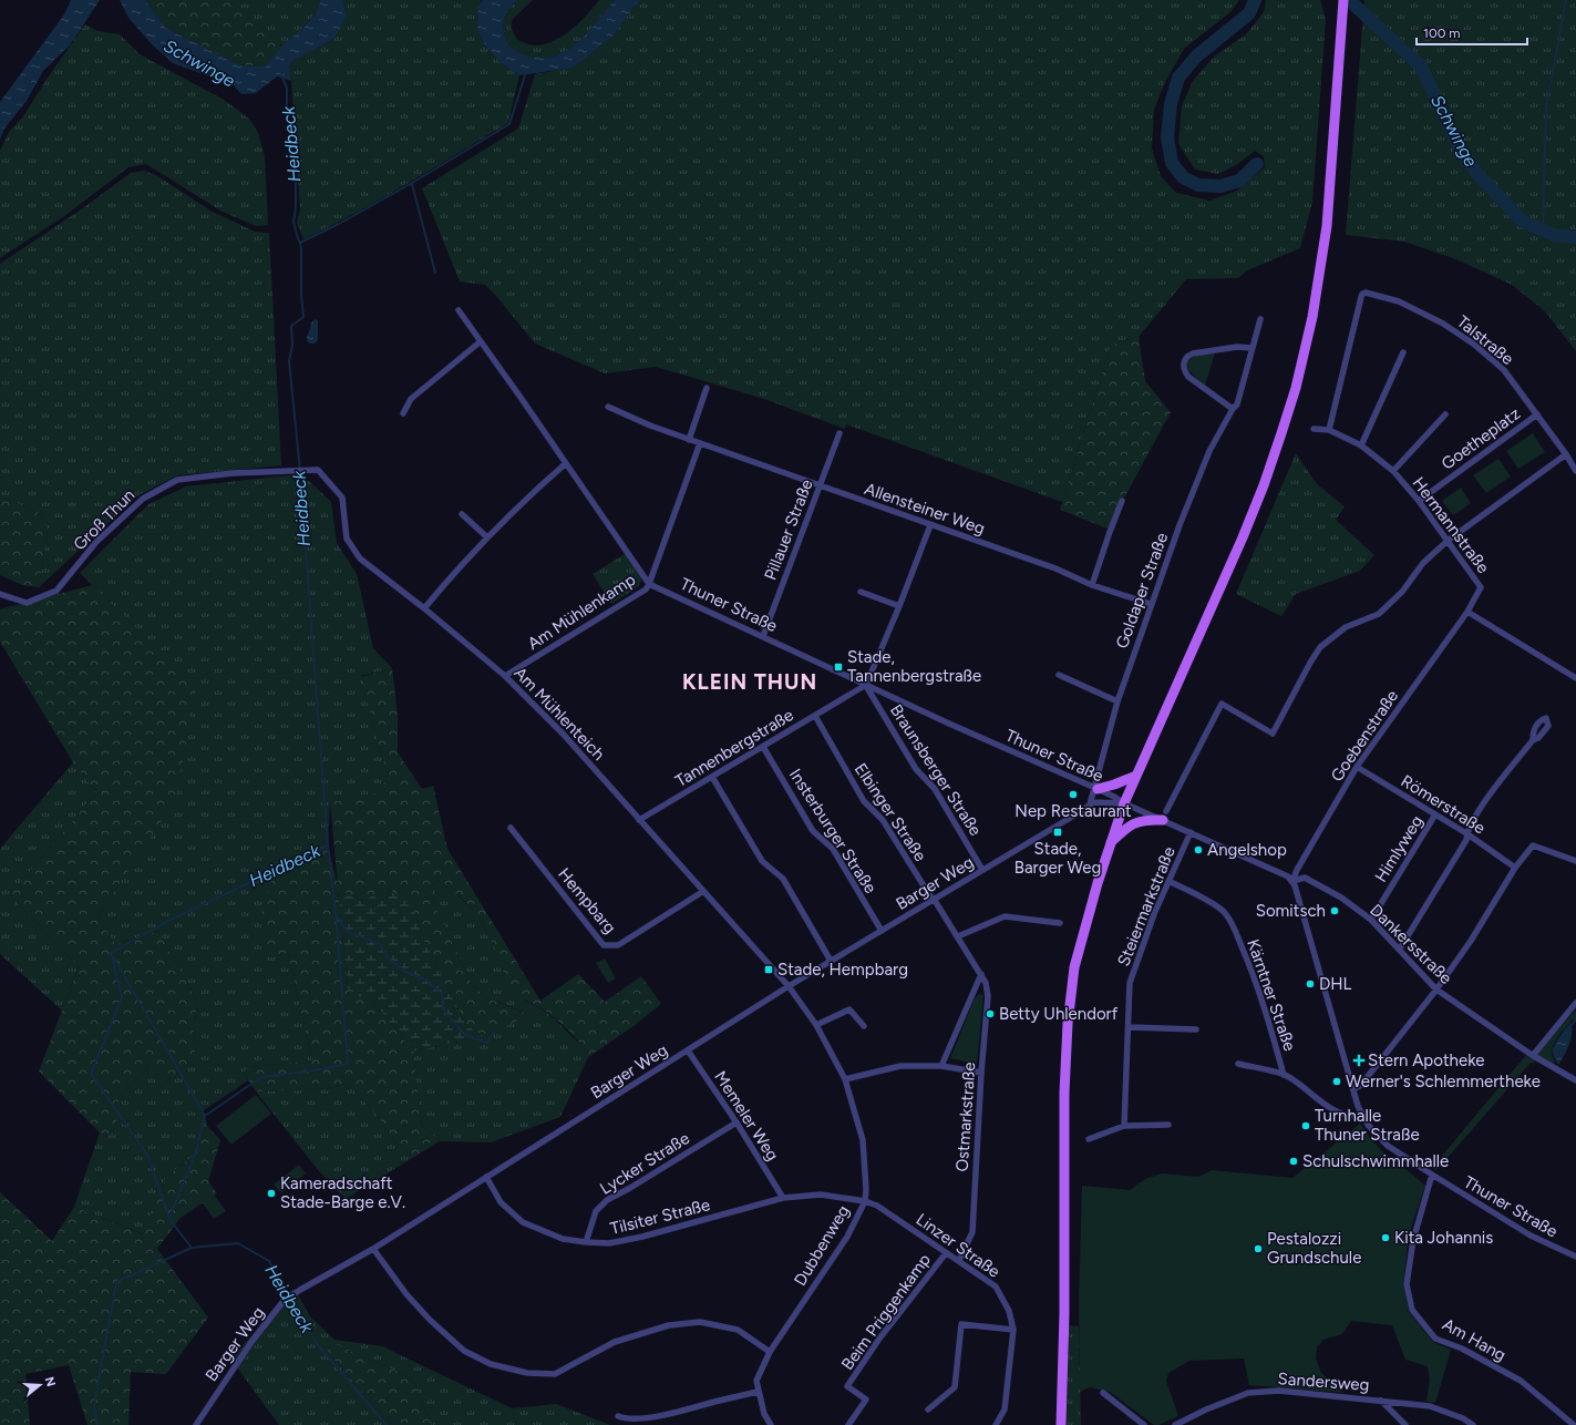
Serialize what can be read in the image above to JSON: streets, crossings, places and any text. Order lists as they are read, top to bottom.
{
  "streets": {
    "street": [
      "Talstraße",
      "Goetheplatz",
      "Allensteiner Weg",
      "Groß Thun",
      "Hermannstraße",
      "Pillauer Straße",
      "Goldaper Straße",
      "Thuner Straße",
      "Am Mühlenkamp",
      "Am Mühlenteich",
      "Goebenstraße",
      "Tannenbergstraße",
      "Braunsberger Straße",
      "Römerstraße",
      "Elbinger Straße",
      "Insterburger Straße",
      "Himlyweg",
      "Barger Weg",
      "Hempbarg",
      "Steiermarkstraße",
      "Dankersstraße",
      "Kärntner Straße",
      "Memeler Weg",
      "Ostmarkstraße",
      "Lycker Straße",
      "Tilsiter Straße",
      "Dubbenweg",
      "Linzer Straße",
      "Beim Priggenkamp",
      "Am Hang",
      "Sandersweg"
    ]
  },
  "crossings": [
    ["Talstraße", "Goetheplatz"],
    ["Talstraße", "Hermannstraße"],
    ["Goetheplatz", "Hermannstraße"],
    ["Allensteiner Weg", "Pillauer Straße"],
    ["Allensteiner Weg", "Goldaper Straße"],
    ["Groß Thun", "Am Mühlenteich"],
    ["Hermannstraße", "Goebenstraße"],
    ["Pillauer Straße", "Thuner Straße"],
    ["Goldaper Straße", "Thuner Straße"],
    ["Goldaper Straße", "Barger Weg"],
    ["Thuner Straße", "Am Mühlenkamp"],
    ["Thuner Straße", "Goebenstraße"],
    ["Thuner Straße", "Tannenbergstraße"],
    ["Thuner Straße", "Braunsberger Straße"],
    ["Thuner Straße", "Steiermarkstraße"],
    ["Thuner Straße", "Dankersstraße"],
    ["Thuner Straße", "Am Hang"],
    ["Am Mühlenkamp", "Am Mühlenteich"],
    ["Am Mühlenteich", "Tannenbergstraße"],
    ["Am Mühlenteich", "Barger Weg"],
    ["Am Mühlenteich", "Hempbarg"],
    ["Am Mühlenteich", "Dubbenweg"],
    ["Goebenstraße", "Römerstraße"],
    ["Goebenstraße", "Dankersstraße"],
    ["Tannenbergstraße", "Braunsberger Straße"],
    ["Tannenbergstraße", "Elbinger Straße"],
    ["Tannenbergstraße", "Insterburger Straße"],
    ["Braunsberger Straße", "Barger Weg"],
    ["Römerstraße", "Himlyweg"],
    ["Elbinger Straße", "Barger Weg"],
    ["Elbinger Straße", "Ostmarkstraße"],
    ["Insterburger Straße", "Barger Weg"],
    ["Himlyweg", "Dankersstraße"],
    ["Barger Weg", "Memeler Weg"],
    ["Barger Weg", "Ostmarkstraße"],
    ["Barger Weg", "Tilsiter Straße"],
    ["Barger Weg", "Dubbenweg"],
    ["Steiermarkstraße", "Kärntner Straße"],
    ["Memeler Weg", "Lycker Straße"],
    ["Memeler Weg", "Tilsiter Straße"],
    ["Ostmarkstraße", "Linzer Straße"],
    ["Lycker Straße", "Tilsiter Straße"],
    ["Tilsiter Straße", "Dubbenweg"],
    ["Tilsiter Straße", "Linzer Straße"],
    ["Dubbenweg", "Linzer Straße"],
    ["Linzer Straße", "Beim Priggenkamp"]
  ],
  "districts": ["KLEIN THUN"],
  "water": ["Schwinge", "Heidbeck"],
  "places": {
    "transit": ["Stade, Tannenbergstraße", "Stade, Barger Weg", "Stade, Hempbarg"],
    "other": [
      "Nep Restaurant",
      "Angelshop",
      "Somitsch",
      "DHL",
      "Betty Uhlendorf",
      "Werner's Schlemmertheke",
      "Turnhalle Thuner Straße",
      "Schulschwimmhalle",
      "Kameradschaft Stade-Barge e.V.",
      "Kita Johannis",
      "Pestalozzi Grundschule"
    ],
    "health": ["Stern Apotheke"]
  },
  "scale_bar": "100 m",
  "north": "right"
}
